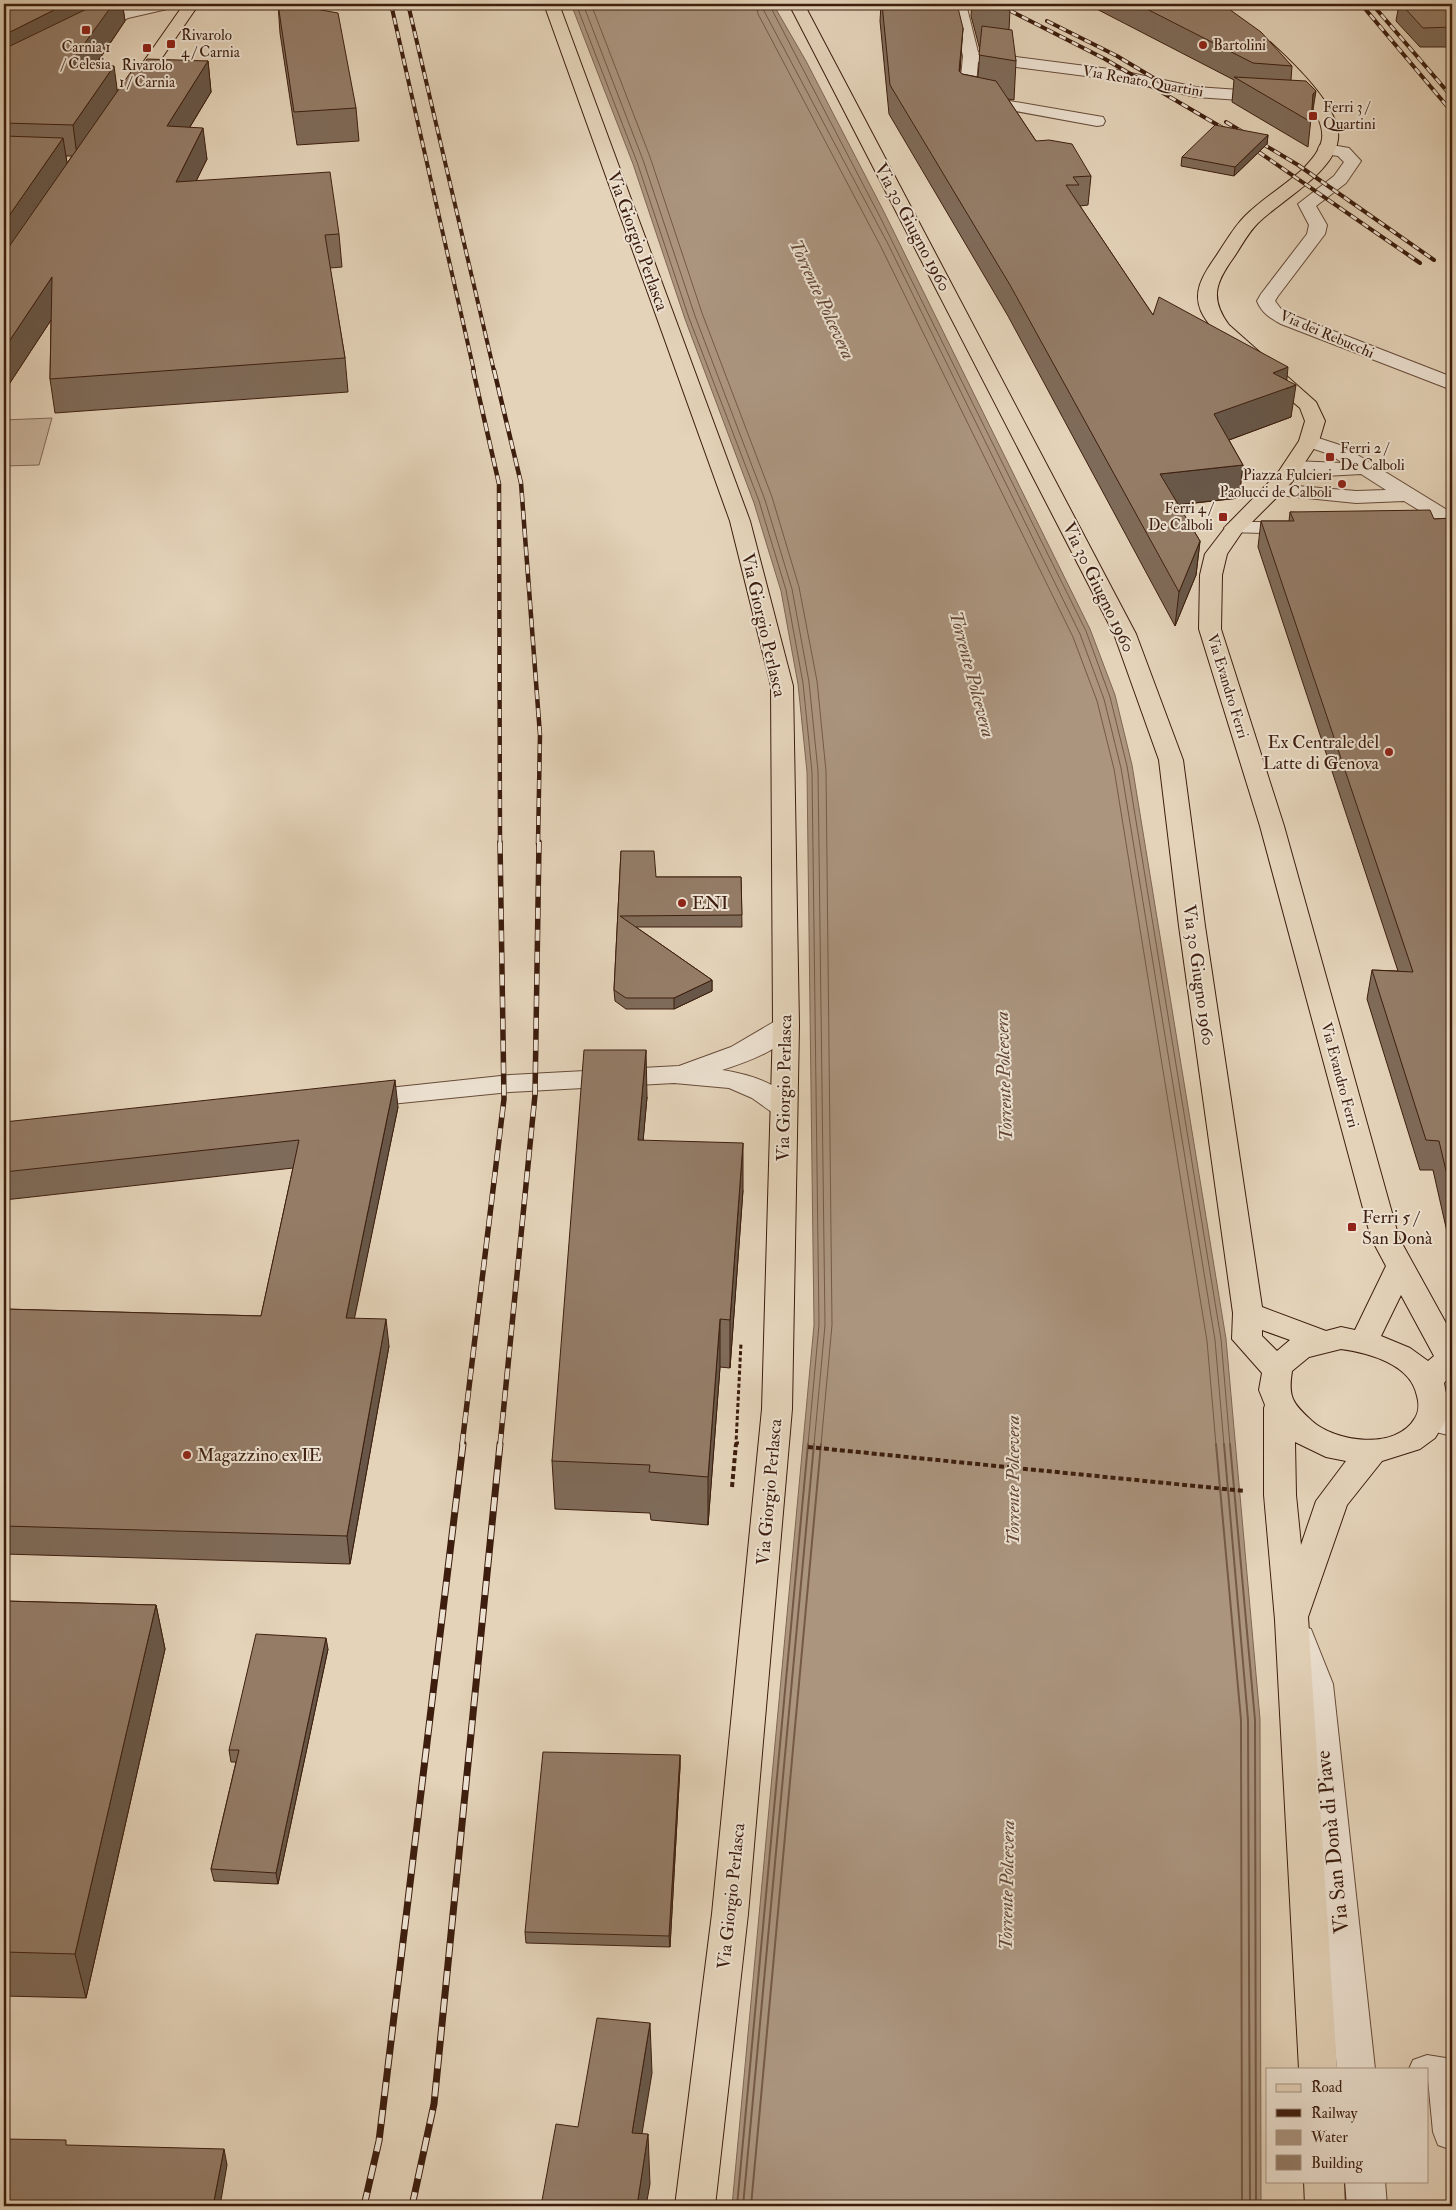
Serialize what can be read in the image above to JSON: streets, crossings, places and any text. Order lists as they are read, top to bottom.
{
  "streets": {
    "main road": [
      "Via 30 Giugno 1960",
      "Via Giorgio Perlasca",
      "Via Evandro Ferri",
      "Via San Donà di Piave"
    ],
    "street": ["Via Renato Quartini", "Via dei Rebucchi"]
  },
  "crossings": [
    ["Via 30 Giugno 1960", "Via Evandro Ferri"],
    ["Via 30 Giugno 1960", "Via San Donà di Piave"],
    ["Via dei Rebucchi", "Via Evandro Ferri"],
    ["Via Evandro Ferri", "Via San Donà di Piave"]
  ],
  "water": ["Torrente Polcevera"],
  "places": {
    "transit": [
      "Carnia 1 / Celesia",
      "Rivarolo 4 / Carnia",
      "Rivarolo 1 / Carnia",
      "Ferri 3 / Quartini",
      "Ferri 2 / De Calboli",
      "Ferri 4 / De Calboli",
      "Ferri 5 / San Donà"
    ],
    "other": [
      "Bartolini",
      "Piazza Fulcieri Paolucci de Calboli",
      "Ex Centrale del Latte di Genova",
      "ENI",
      "Magazzino ex IE"
    ]
  },
  "legend": [
    "Road",
    "Railway",
    "Water",
    "Building"
  ]
}
